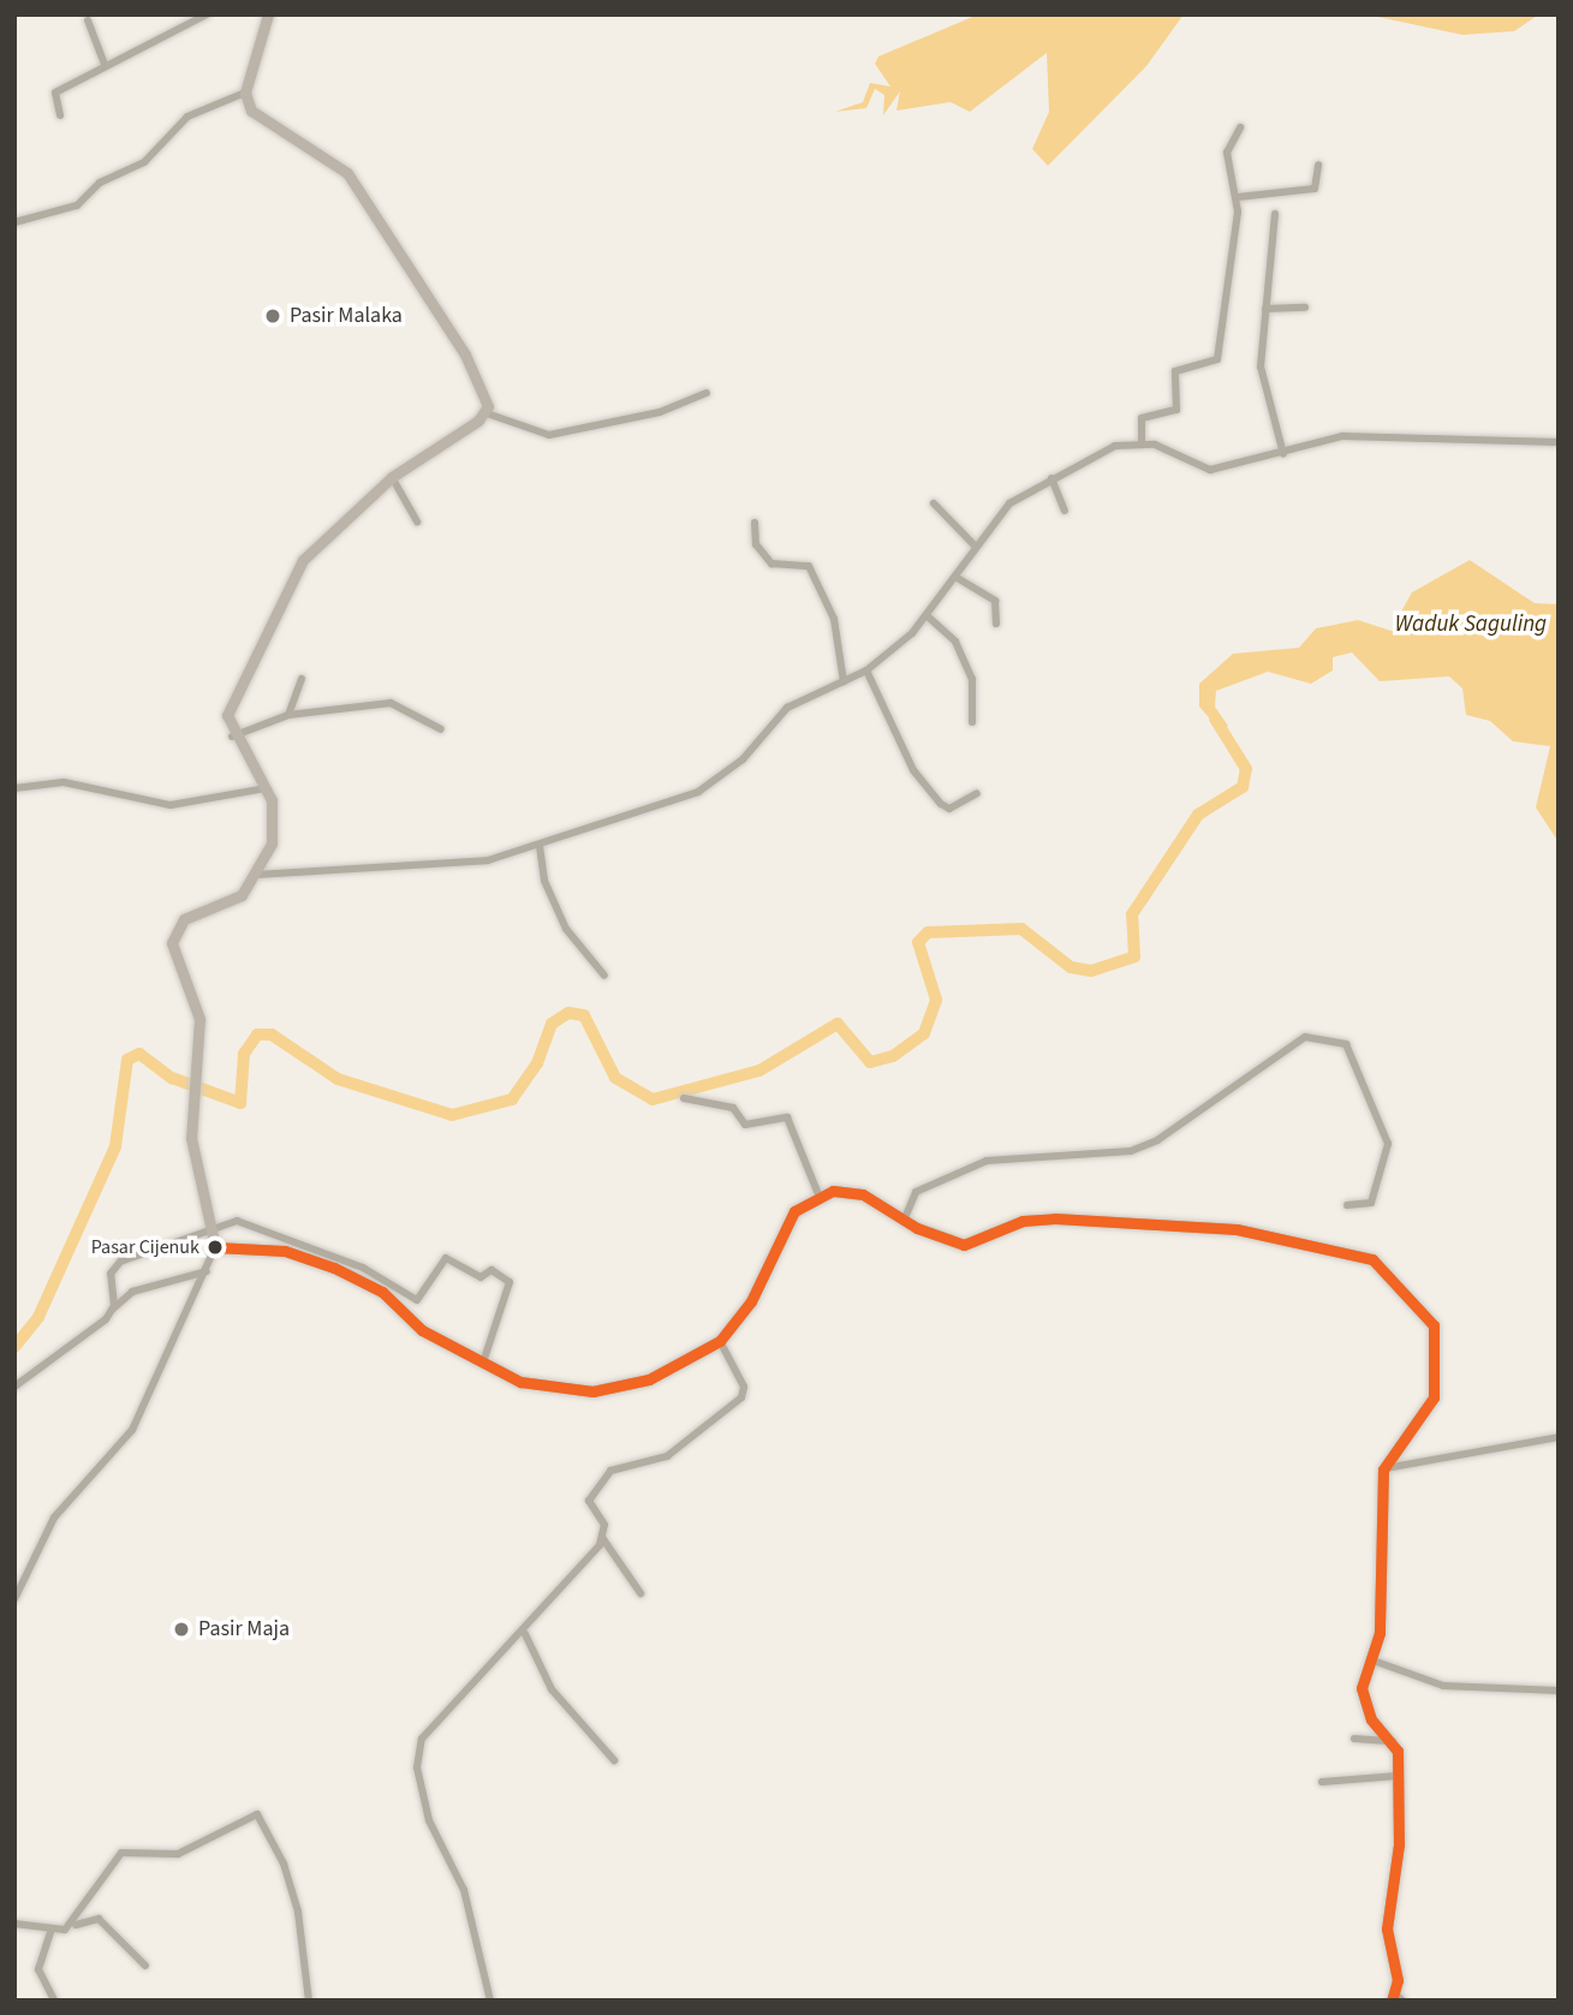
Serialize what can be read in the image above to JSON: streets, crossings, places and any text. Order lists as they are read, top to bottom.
{
  "water": ["Waduk Saguling"],
  "places": ["Pasir Malaka", "Pasar Cijenuk", "Pasir Maja"]
}
